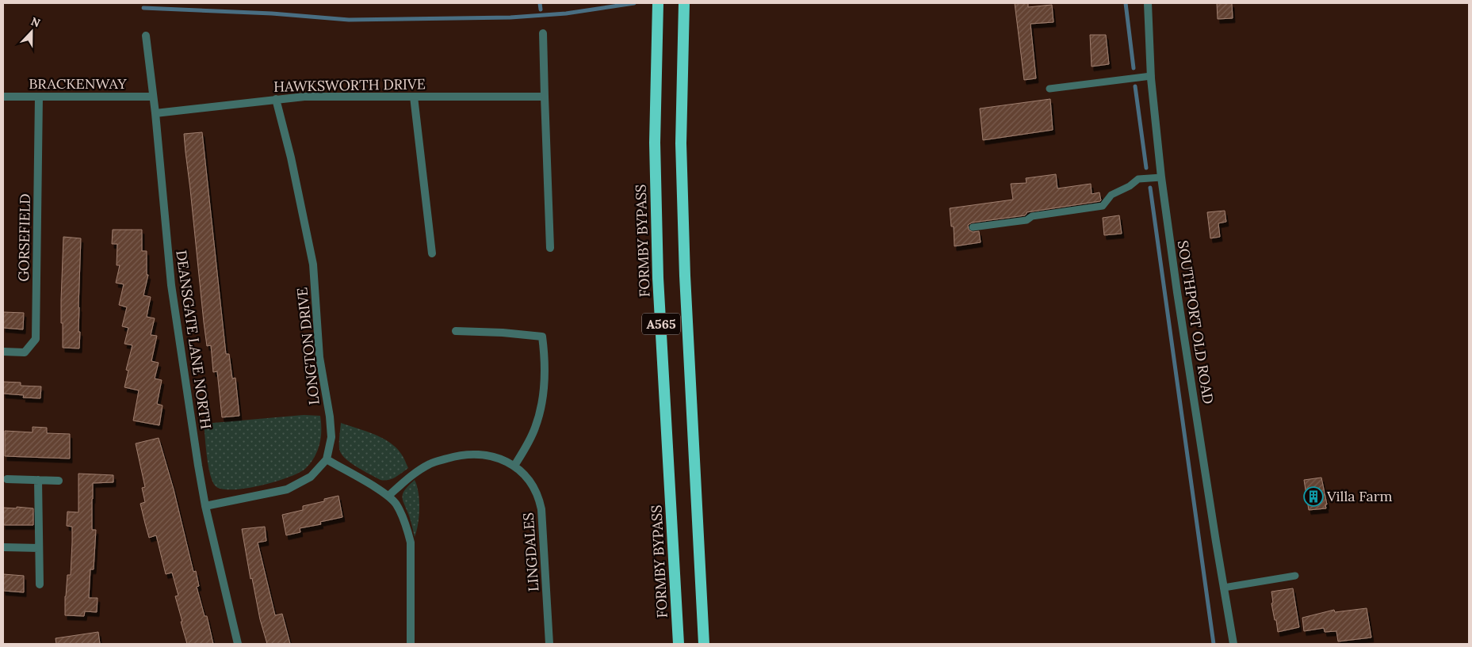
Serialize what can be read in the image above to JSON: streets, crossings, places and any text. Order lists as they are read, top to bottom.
{
  "streets": {
    "highway": ["FORMBY BYPASS", "A565"],
    "street": [
      "BRACKENWAY",
      "HAWKSWORTH DRIVE",
      "GORSEFIELD",
      "SOUTHPORT OLD ROAD",
      "DEANSGATE LANE NORTH",
      "LONGTON DRIVE",
      "LINGDALES"
    ]
  },
  "crossings": [
    ["BRACKENWAY", "GORSEFIELD"],
    ["BRACKENWAY", "DEANSGATE LANE NORTH"],
    ["HAWKSWORTH DRIVE", "DEANSGATE LANE NORTH"],
    ["HAWKSWORTH DRIVE", "LONGTON DRIVE"]
  ],
  "places": {
    "building": ["Villa Farm"]
  },
  "north": "top"
}
